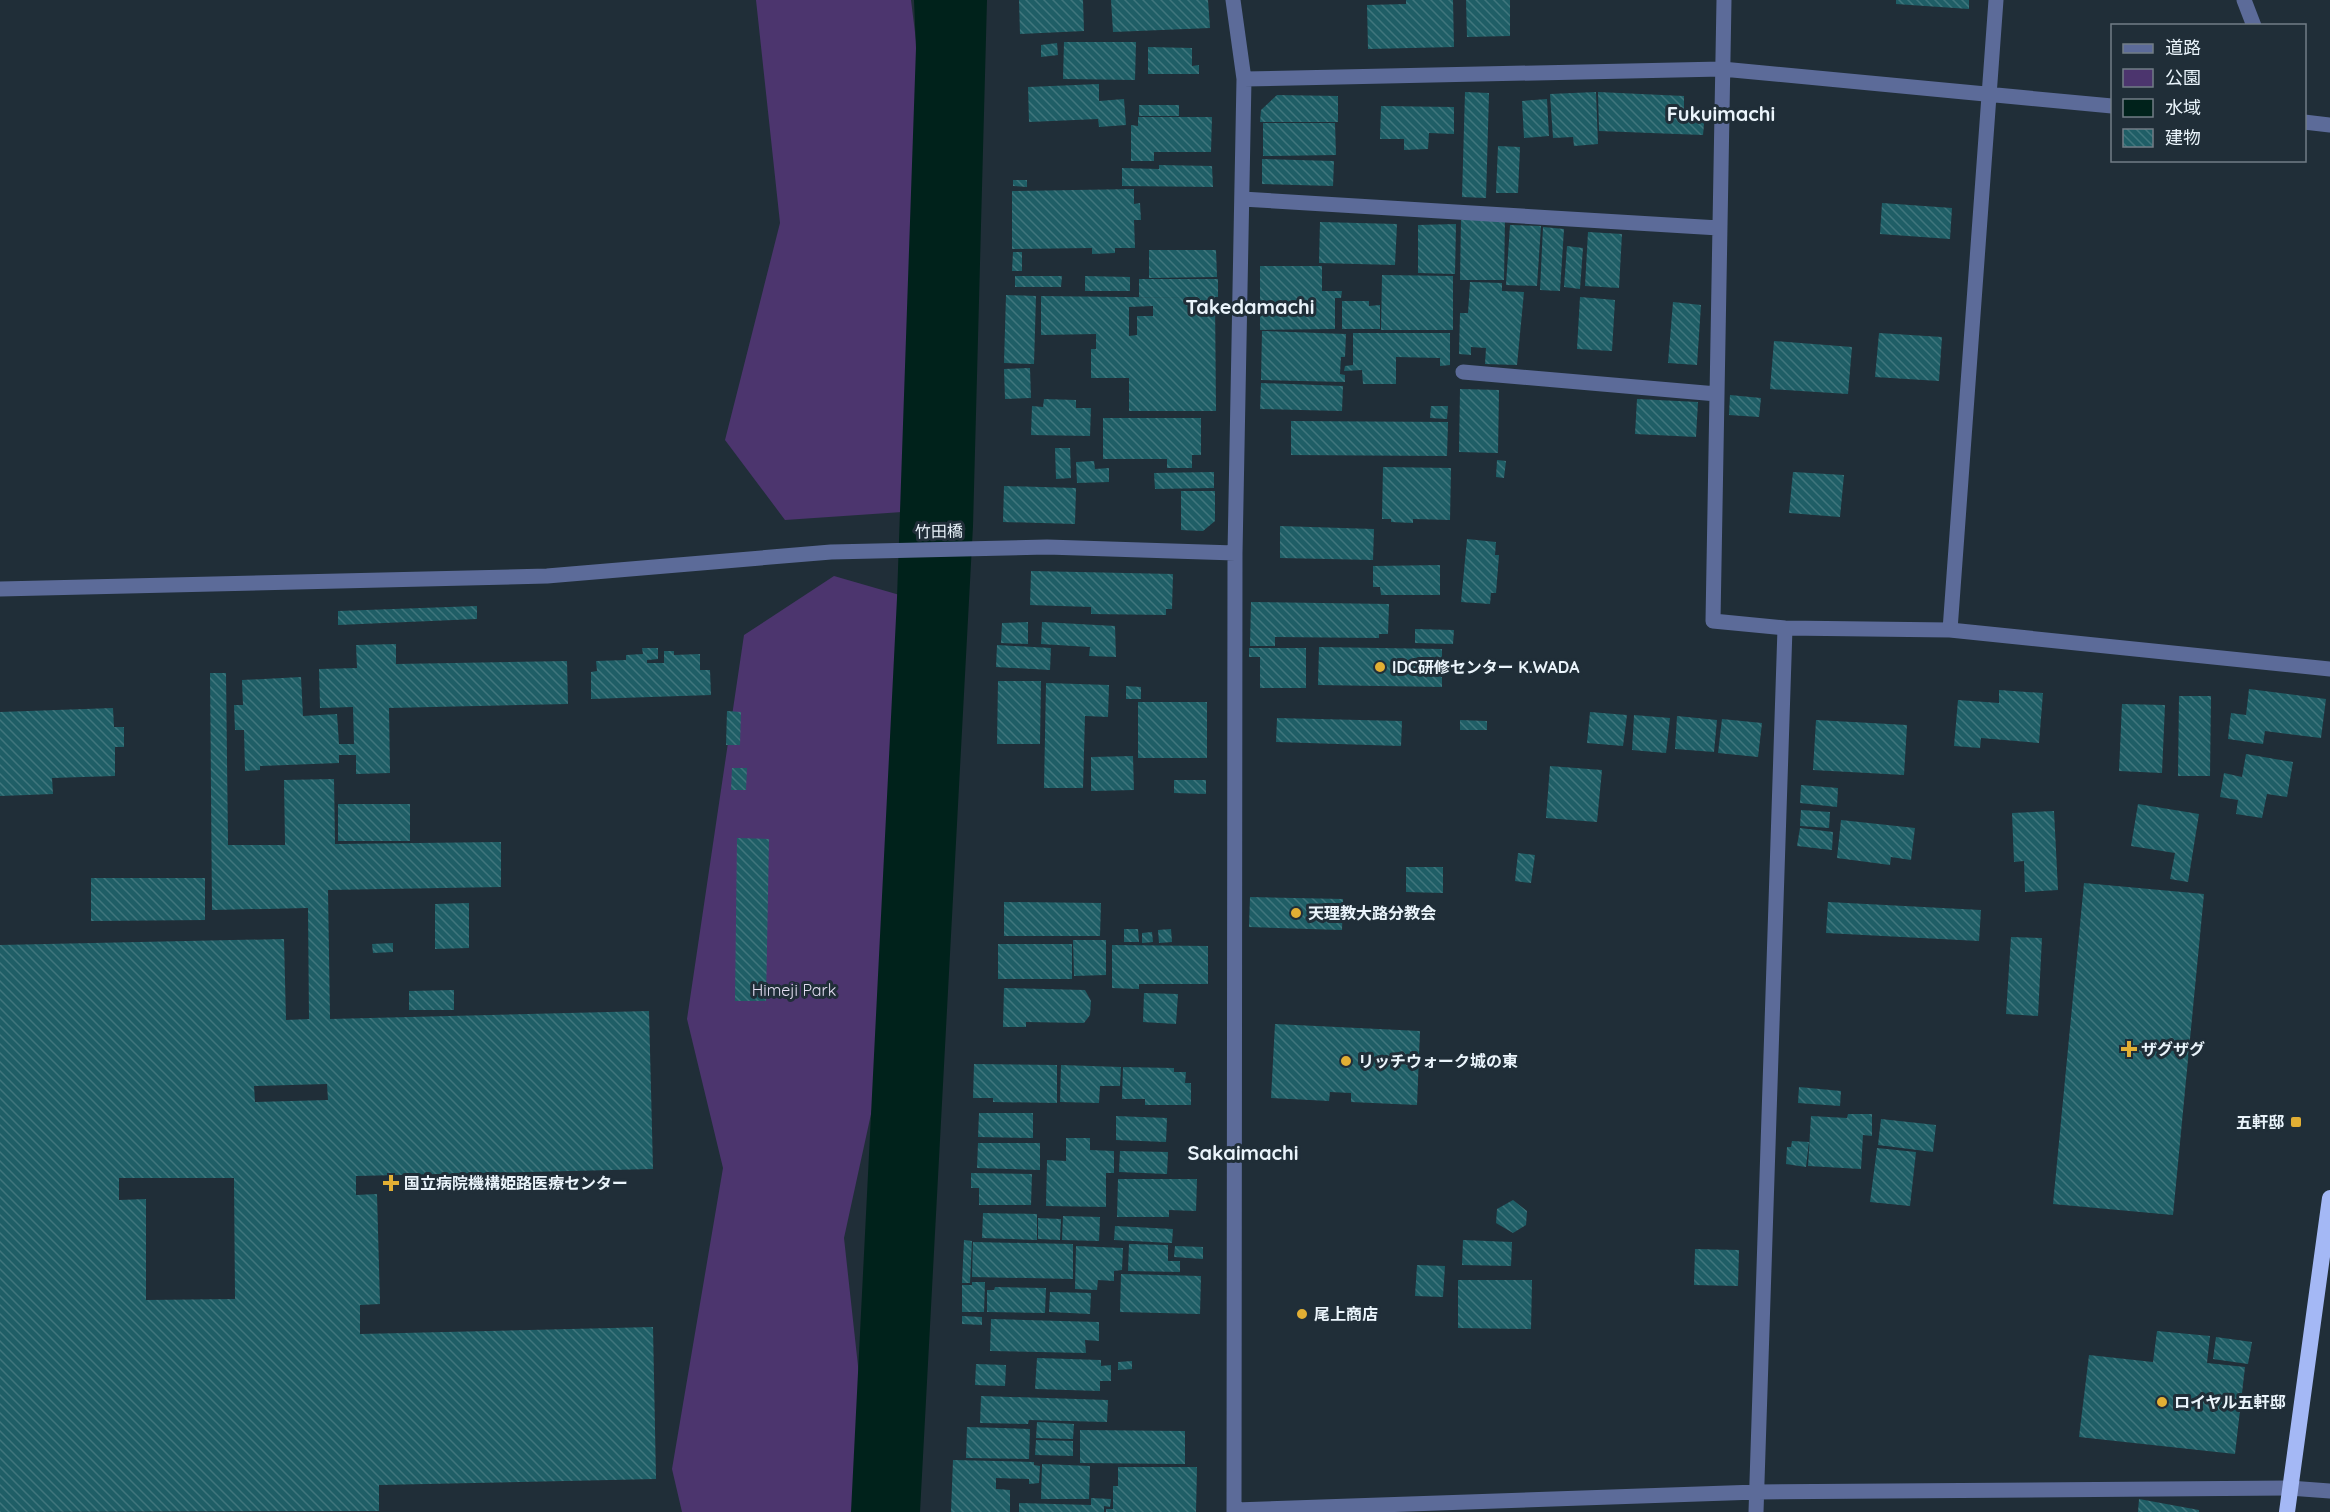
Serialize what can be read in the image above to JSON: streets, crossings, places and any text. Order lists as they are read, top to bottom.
{
  "streets": {
    "street": ["竹田橋"]
  },
  "districts": ["Fukuimachi", "Takedamachi", "Sakaimachi"],
  "parks": ["Himeji Park"],
  "places": {
    "other": [
      "IDC研修センター K.WADA",
      "天理教大路分教会",
      "リッチウォーク城の東",
      "尾上商店",
      "ロイヤル五軒邸"
    ],
    "health": ["ザグザグ", "国立病院機構姫路医療センター"],
    "transit": ["五軒邸"]
  },
  "legend": [
    "道路",
    "公園",
    "水域",
    "建物"
  ]
}
